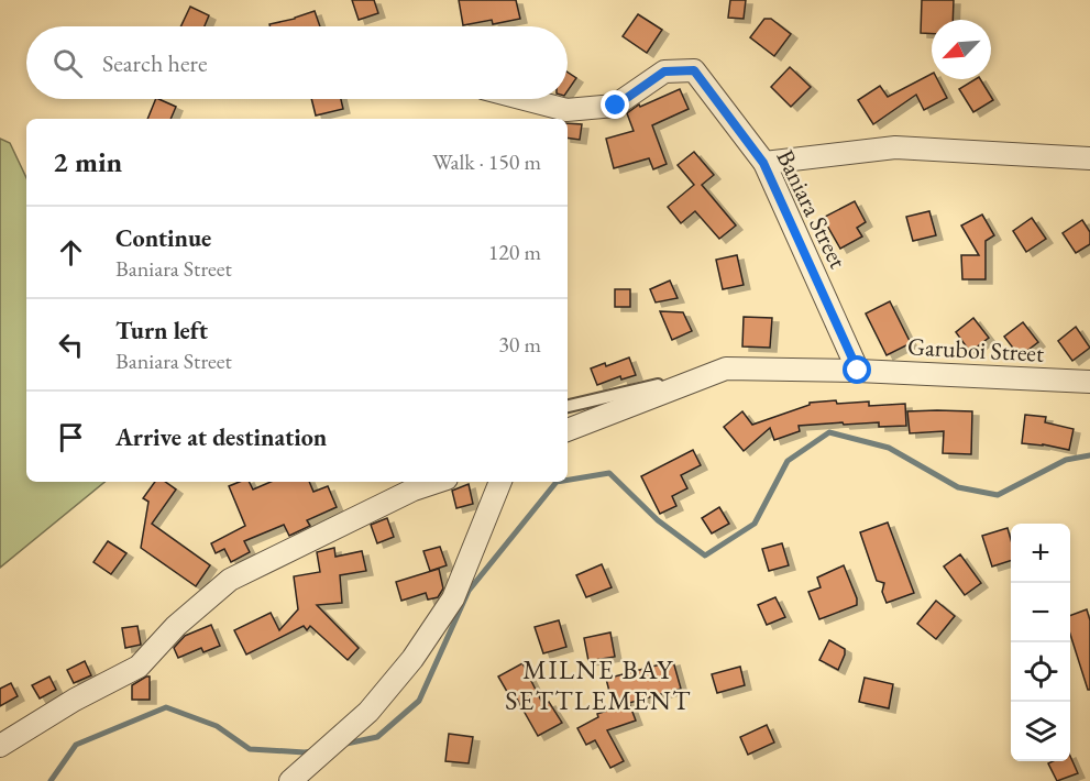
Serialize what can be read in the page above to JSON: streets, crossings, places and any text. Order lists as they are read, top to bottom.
{
  "streets": {
    "street": ["Baniara Street", "Garuboi Street"]
  },
  "crossings": [
    ["Baniara Street", "Garuboi Street"]
  ],
  "districts": ["MILNE BAY SETTLEMENT"],
  "north": "bottom left",
  "page": {
    "search": "Search here",
    "heading": ["2 min", "Walk · 150 m"],
    "list": [
      ["Continue", "Baniara Street", "120 m"],
      ["Turn left", "Baniara Street", "30 m"],
      "Arrive at destination"
    ],
    "map_buttons": ["+", "−"]
  }
}
